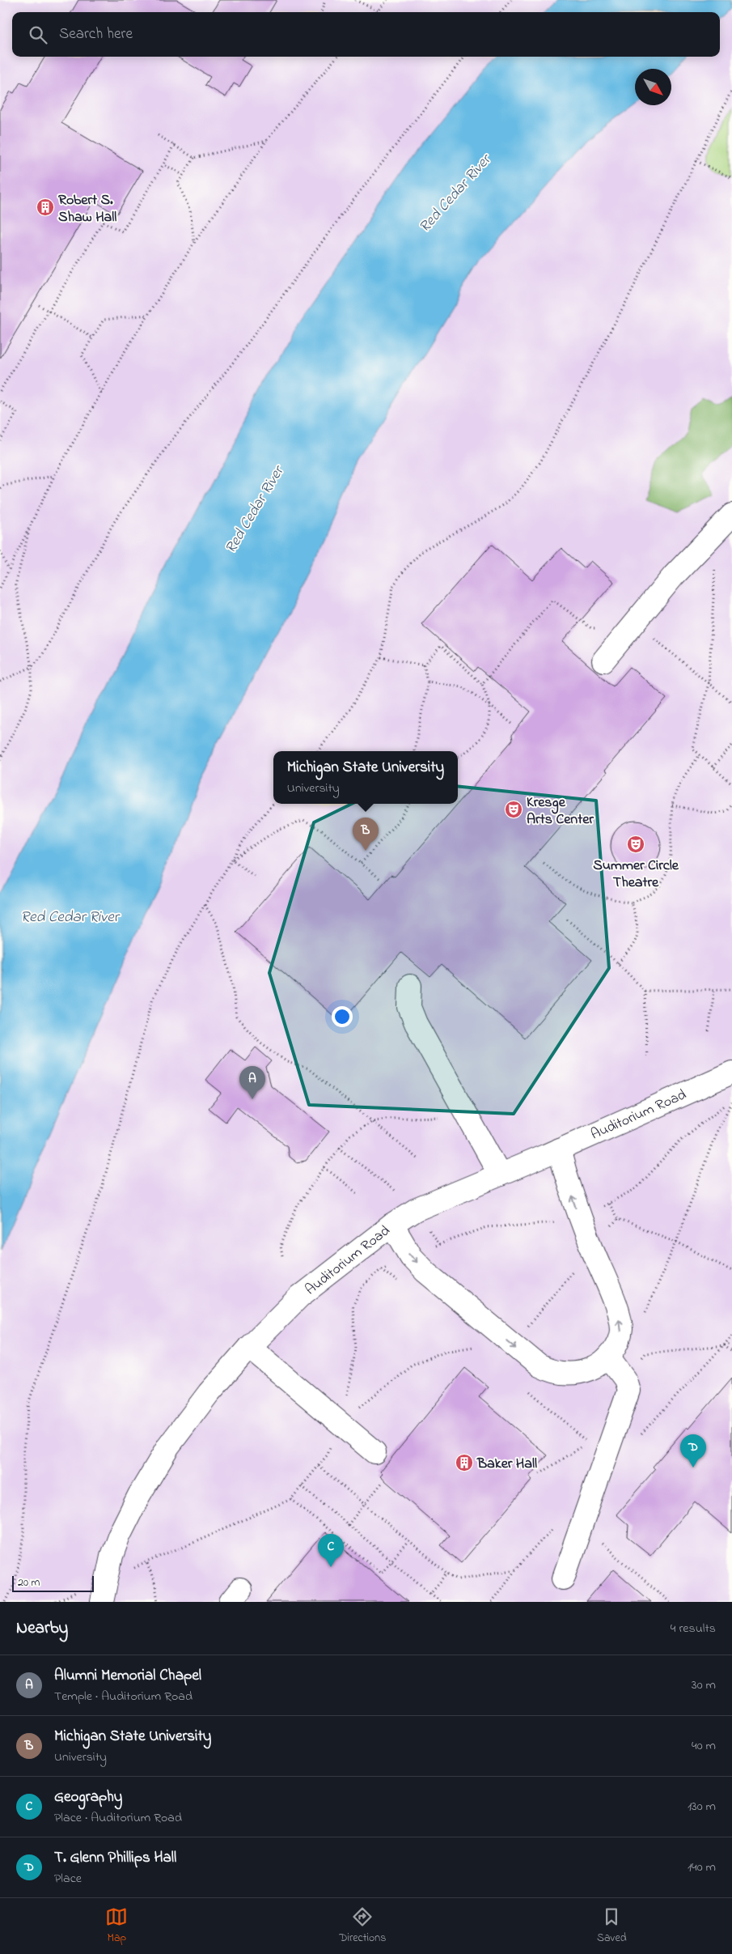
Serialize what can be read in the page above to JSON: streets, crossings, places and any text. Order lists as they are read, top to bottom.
{
  "streets": {
    "street": ["Auditorium Road"]
  },
  "water": ["Red Cedar River"],
  "places": {
    "building": ["Robert S. Shaw Hall", "Baker Hall"],
    "theatre": ["Kresge Arts Center", "Summer Circle Theatre"]
  },
  "scale_bar": "20 m",
  "north": "bottom right",
  "page": {
    "search": "Search here",
    "popup": ["Michigan State University", "University"],
    "pins": [
      "B",
      "A",
      "D",
      "C"
    ],
    "scale": "20 m",
    "heading": ["Nearby", "4 results"],
    "list": [
      {
        "mark": "A",
        "name": "Alumni Memorial Chapel",
        "note": "Temple · Auditorium Road",
        "value": "30 m"
      },
      {
        "mark": "B",
        "name": "Michigan State University",
        "note": "University",
        "value": "40 m"
      },
      {
        "mark": "C",
        "name": "Geography",
        "note": "Place · Auditorium Road",
        "value": "130 m"
      },
      {
        "mark": "D",
        "name": "T. Glenn Phillips Hall",
        "note": "Place",
        "value": "140 m"
      }
    ],
    "nav": ["Map", "Directions", "Saved"]
  }
}
